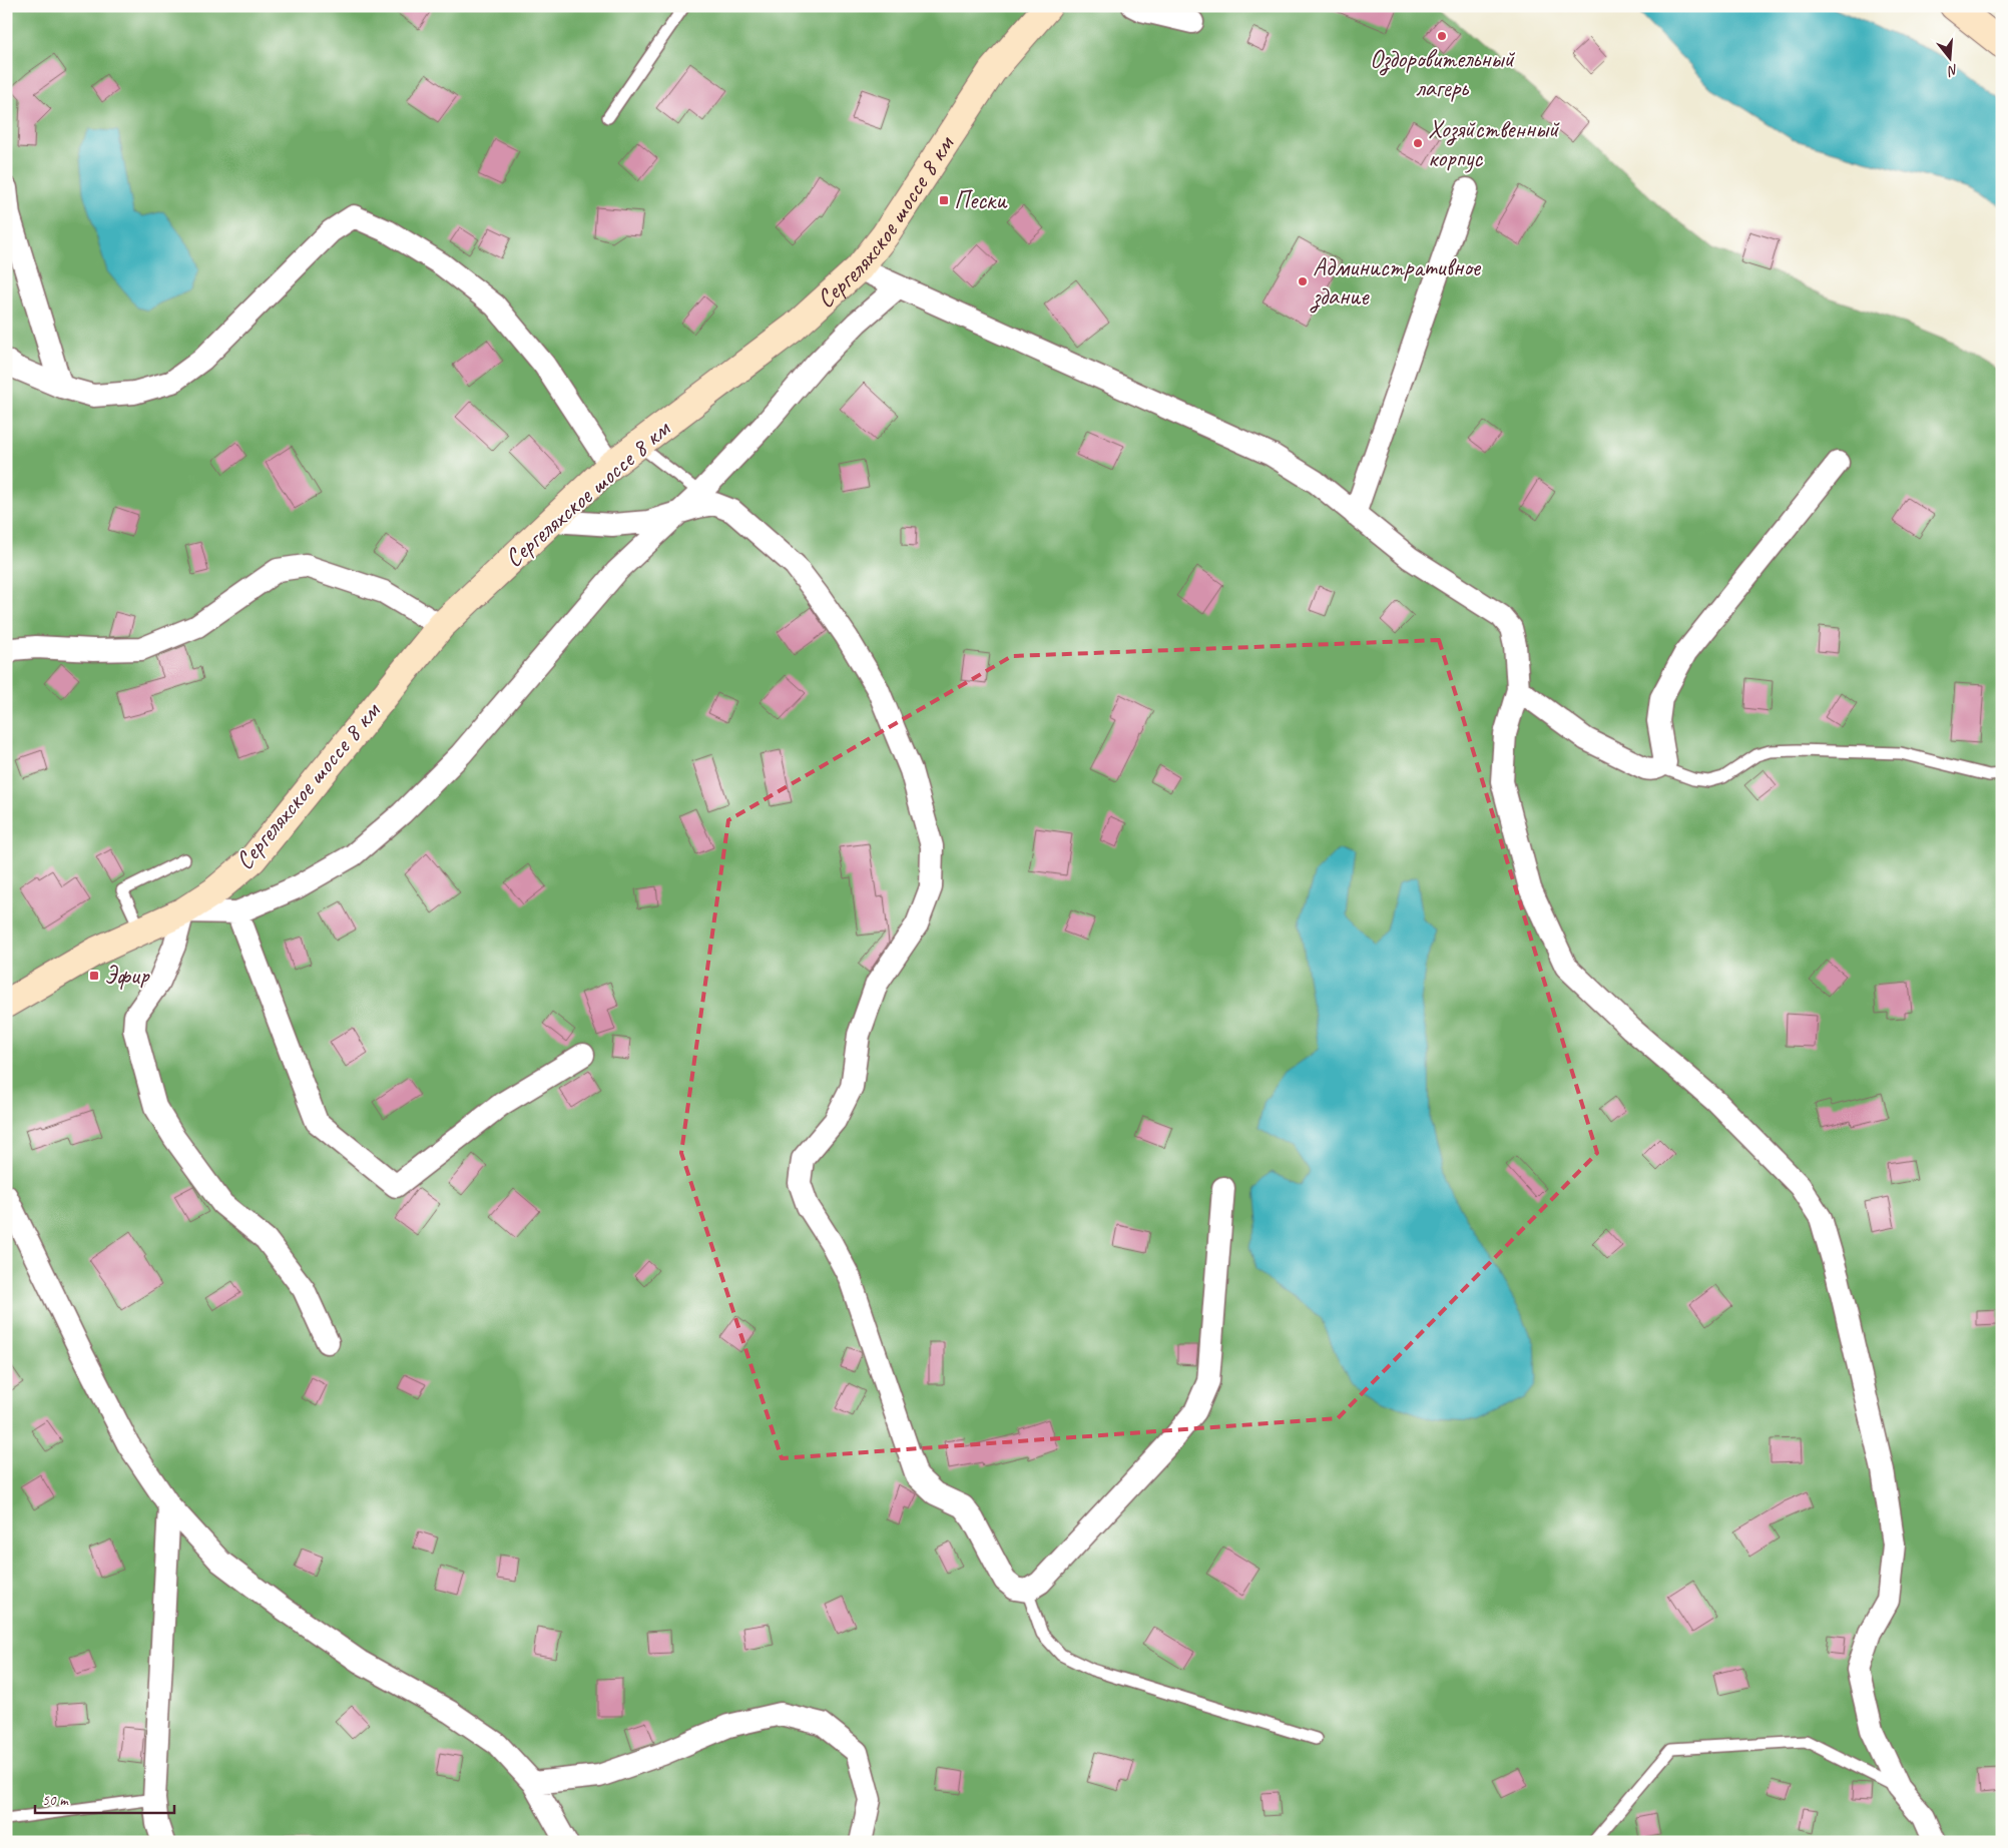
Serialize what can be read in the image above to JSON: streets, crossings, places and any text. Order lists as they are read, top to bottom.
{
  "streets": {
    "main road": ["Сергеляхское шоссе 8 км"]
  },
  "places": {
    "other": ["Оздоровительный лагерь", "Хозяйственный корпус", "Административное здание"],
    "transit": ["Пески", "Эфир"]
  },
  "scale_bar": "50 m",
  "north": "bottom"
}
